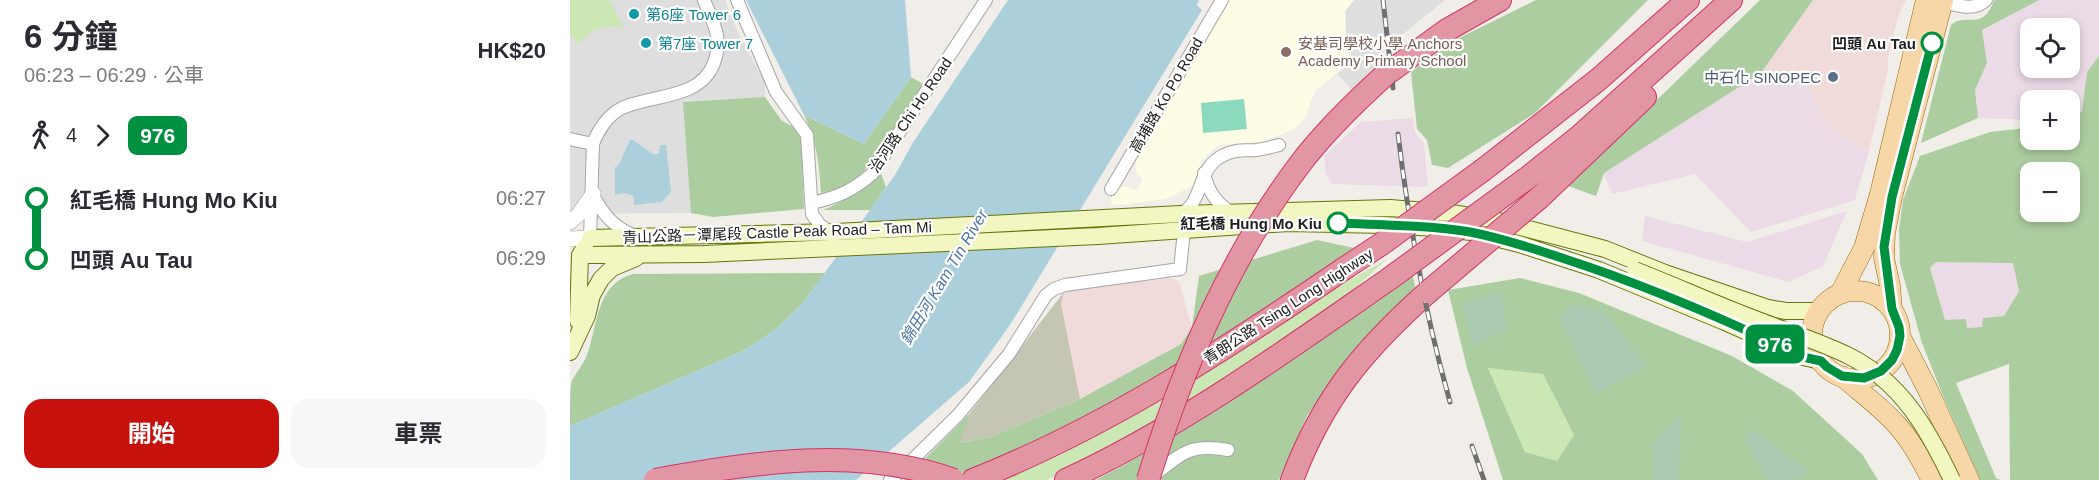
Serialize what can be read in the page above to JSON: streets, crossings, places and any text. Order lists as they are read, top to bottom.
{
  "streets": {
    "highway": ["青朗公路 Tsing Long Highway"],
    "main road": ["青山公路－潭尾段 Castle Peak Road – Tam Mi"],
    "street": ["高埔路 Ko Po Road", "治河路 Chi Ho Road"]
  },
  "crossings": [
    ["治河路 Chi Ho Road", "青山公路－潭尾段 Castle Peak Road – Tam Mi"]
  ],
  "water": ["錦田河 Kam Tin River"],
  "places": [
    "第6座 Tower 6",
    "第7座 Tower 7",
    "凹頭 Au Tau",
    "安基司學校小學 Anchors Academy Primary School",
    "中石化 SINOPEC",
    "紅毛橋 Hung Mo Kiu"
  ],
  "lines": ["bus line 976"],
  "page": {
    "heading": ["6 分鐘", "06:23 – 06:29 · 公車", "HK$20"],
    "on_map": "976",
    "map_buttons": ["+", "−"],
    "legs": ["4", "976"],
    "list": [
      {
        "name": "紅毛橋 Hung Mo Kiu",
        "value": "06:27"
      },
      {
        "name": "凹頭 Au Tau",
        "value": "06:29"
      }
    ],
    "buttons": ["開始", "車票"]
  }
}
